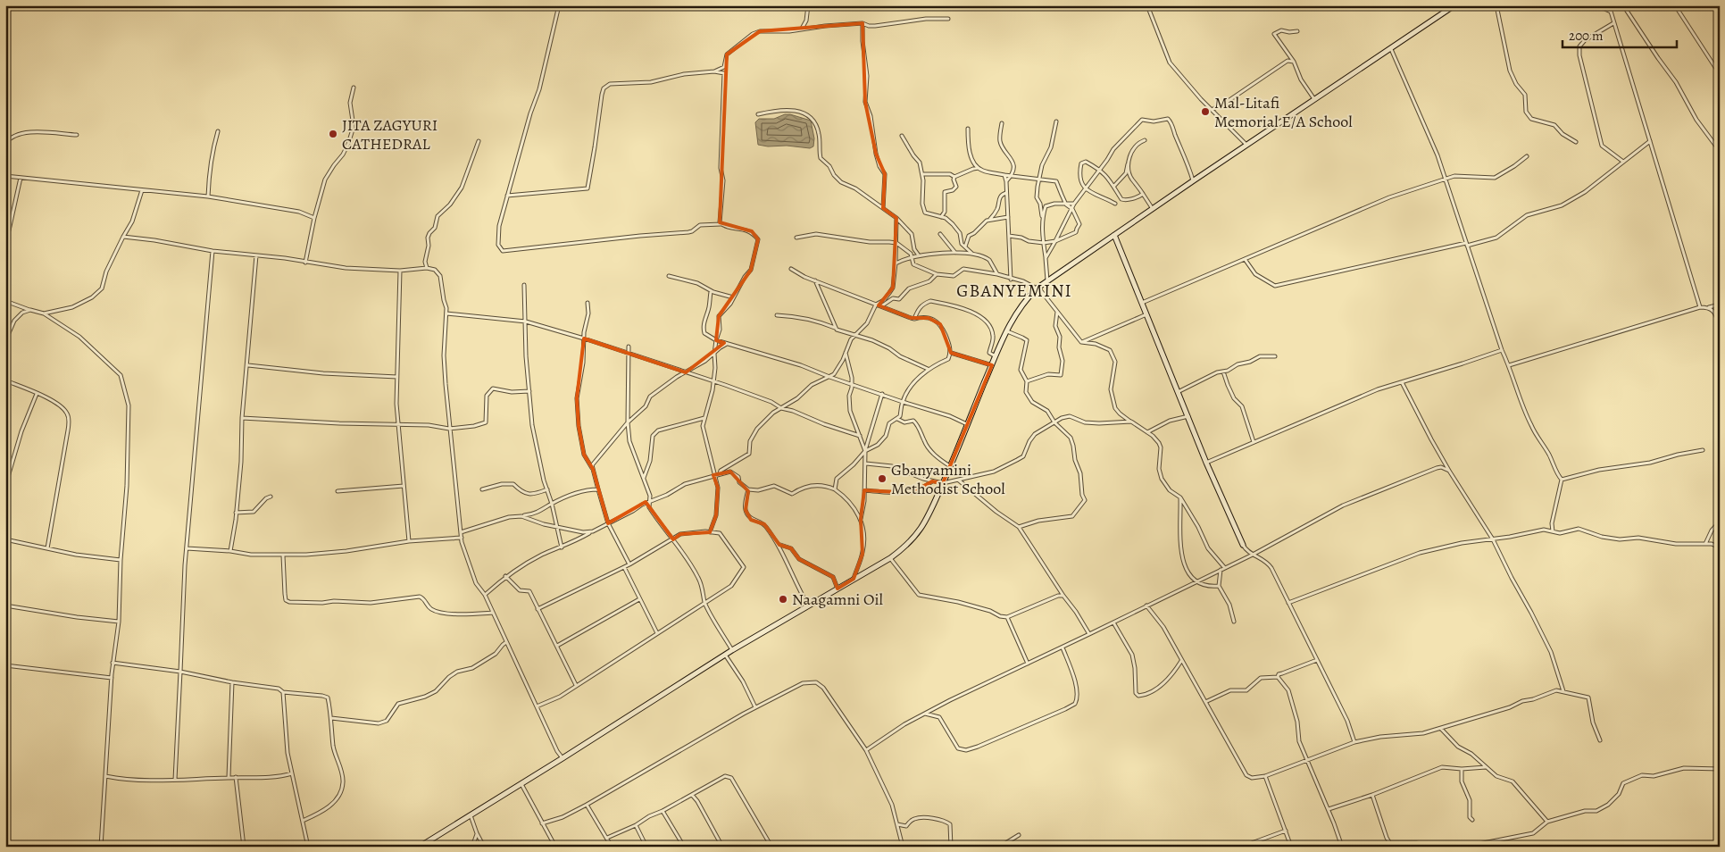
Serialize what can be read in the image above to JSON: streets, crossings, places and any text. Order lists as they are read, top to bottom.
{
  "districts": ["GBANYEMINI"],
  "places": [
    "Mal-Litafi Memorial E/A School",
    "JITA ZAGYURI CATHEDRAL",
    "Gbanyamini Methodist School",
    "Naagamni Oil"
  ],
  "scale_bar": "200 m"
}
